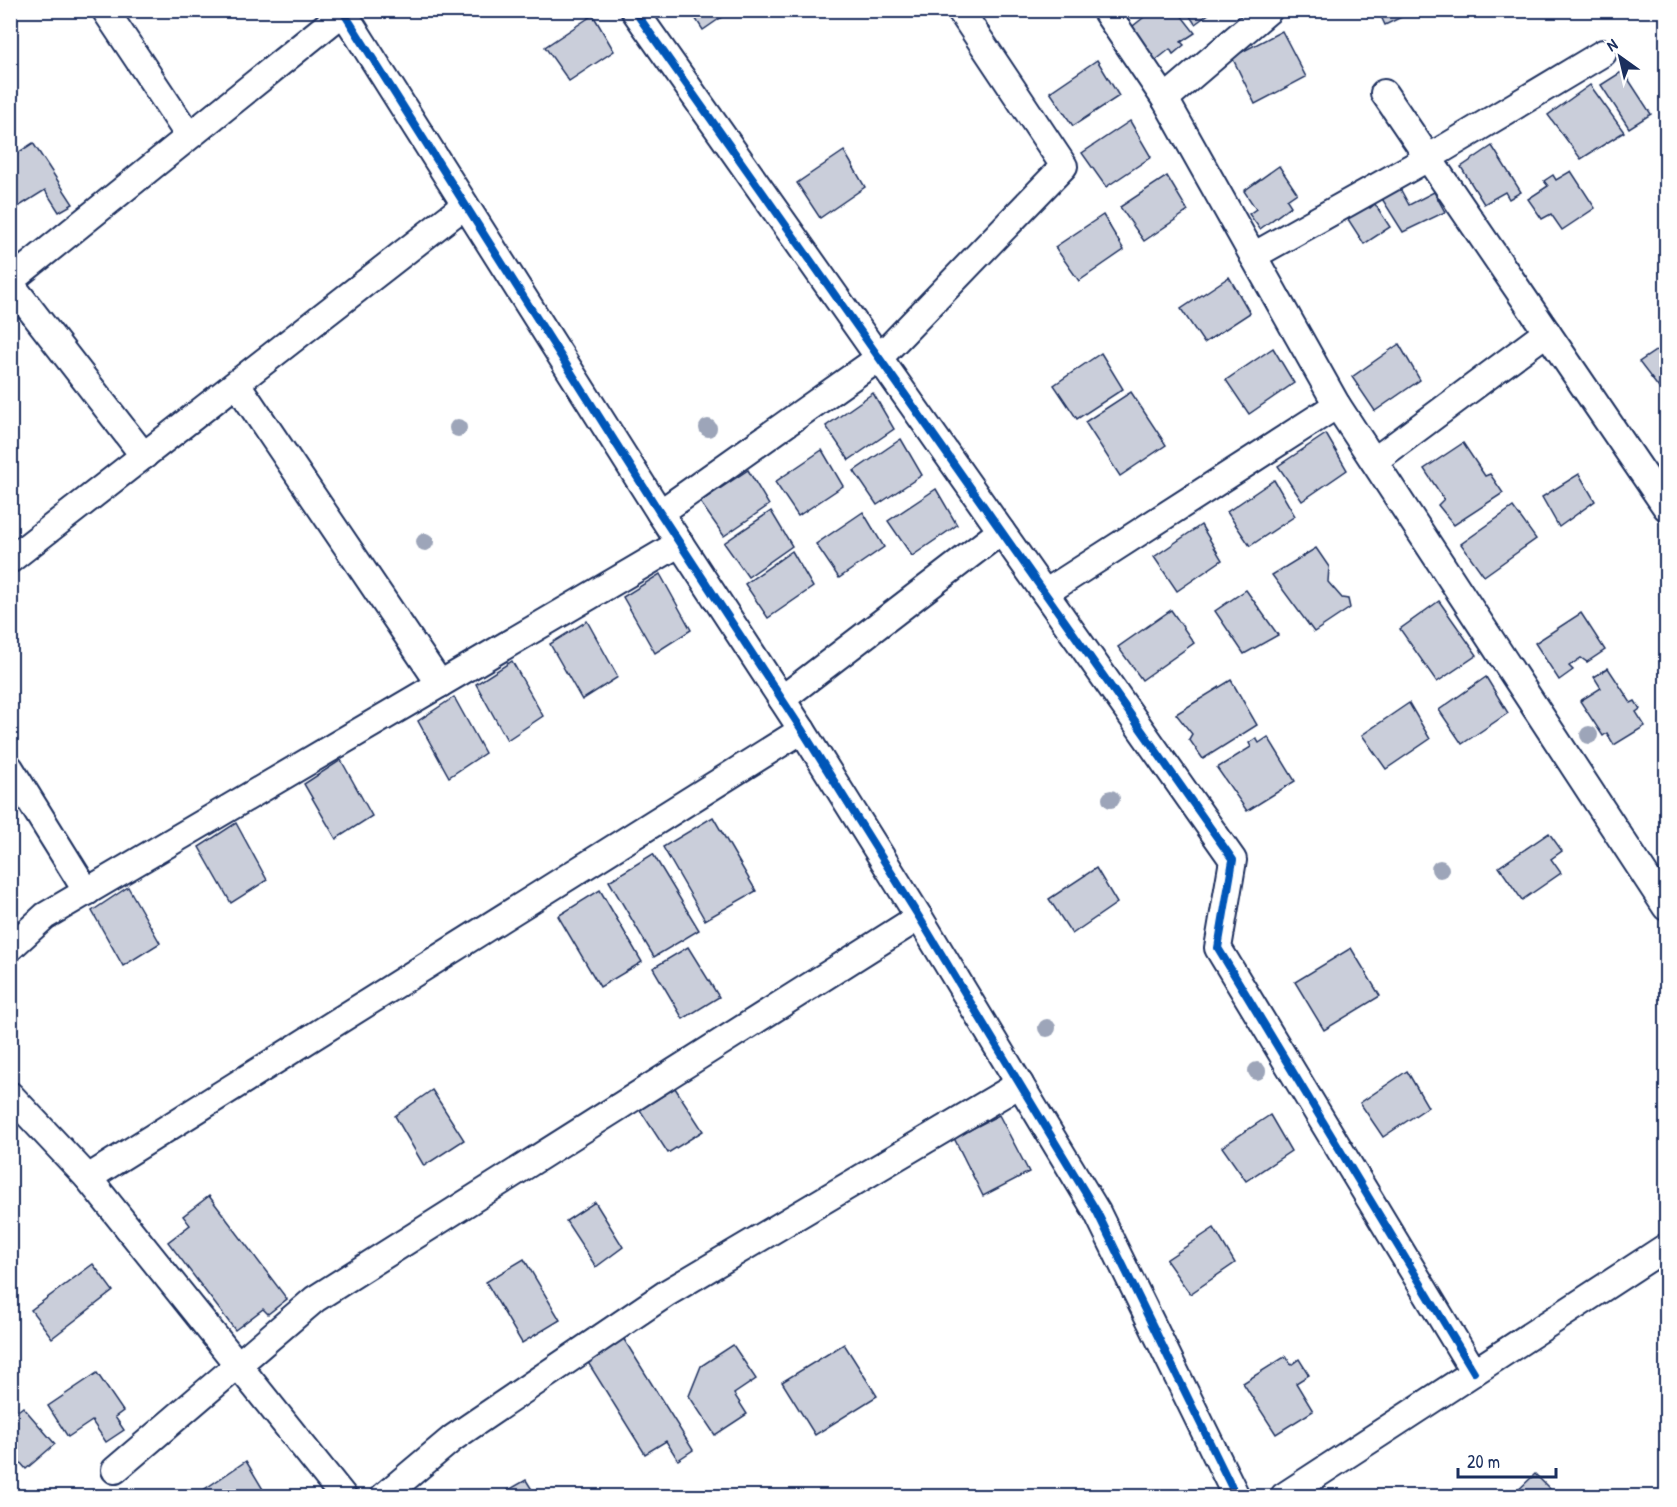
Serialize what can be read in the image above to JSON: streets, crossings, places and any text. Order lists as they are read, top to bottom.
{
  "scale_bar": "20 m",
  "north": "top left"
}
